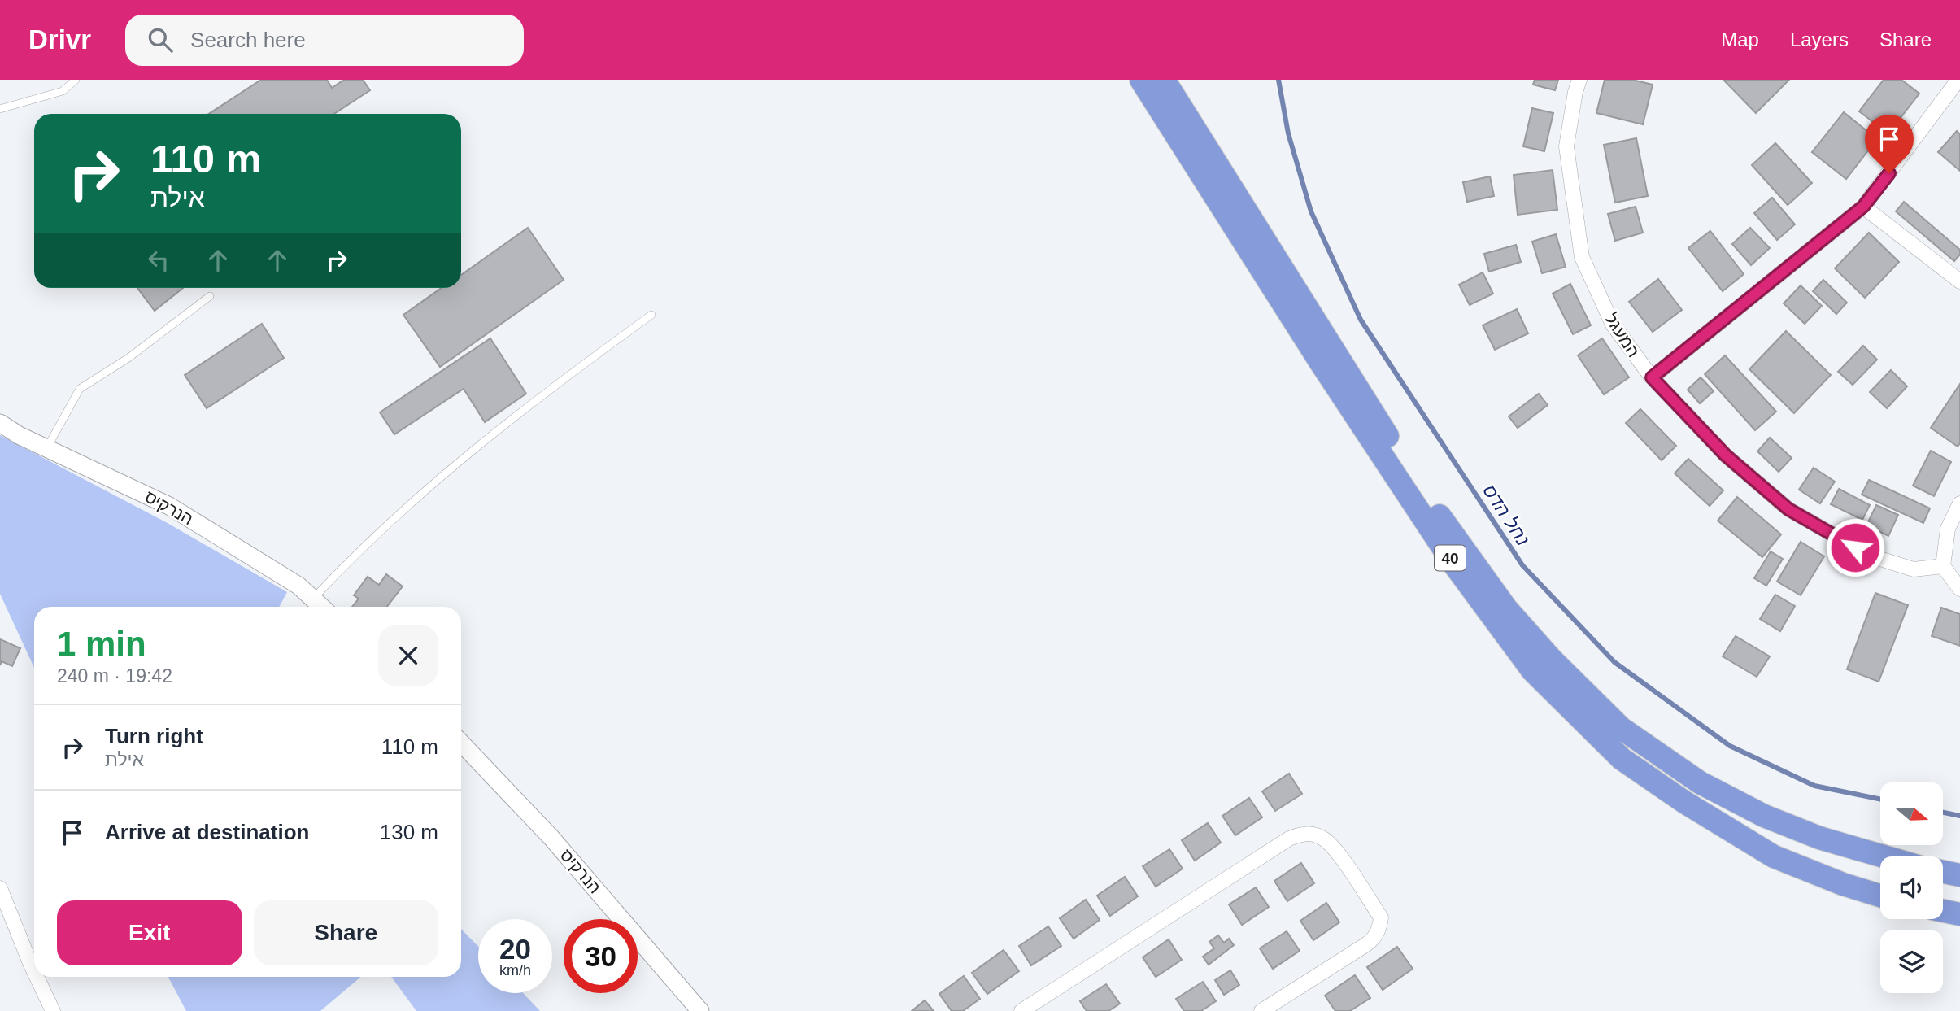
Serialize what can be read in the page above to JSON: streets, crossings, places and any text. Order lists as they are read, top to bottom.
{
  "streets": {
    "highway": ["40"],
    "street": ["המעגל", "הנרקיס"]
  },
  "water": ["נחל הדס"],
  "north": "right",
  "page": {
    "header": "Drivr",
    "search": "Search here",
    "nav": ["Map", "Layers", "Share"],
    "turn": ["110 m", "אילת"],
    "heading": ["1 min", "240 m · 19:42"],
    "list": [
      {
        "name": "Turn right",
        "note": "אילת",
        "value": "110 m"
      },
      {
        "name": "Arrive at destination",
        "value": "130 m"
      }
    ],
    "buttons": ["Exit", "Share"],
    "speed": "20 km/h",
    "limit": "30"
  }
}
